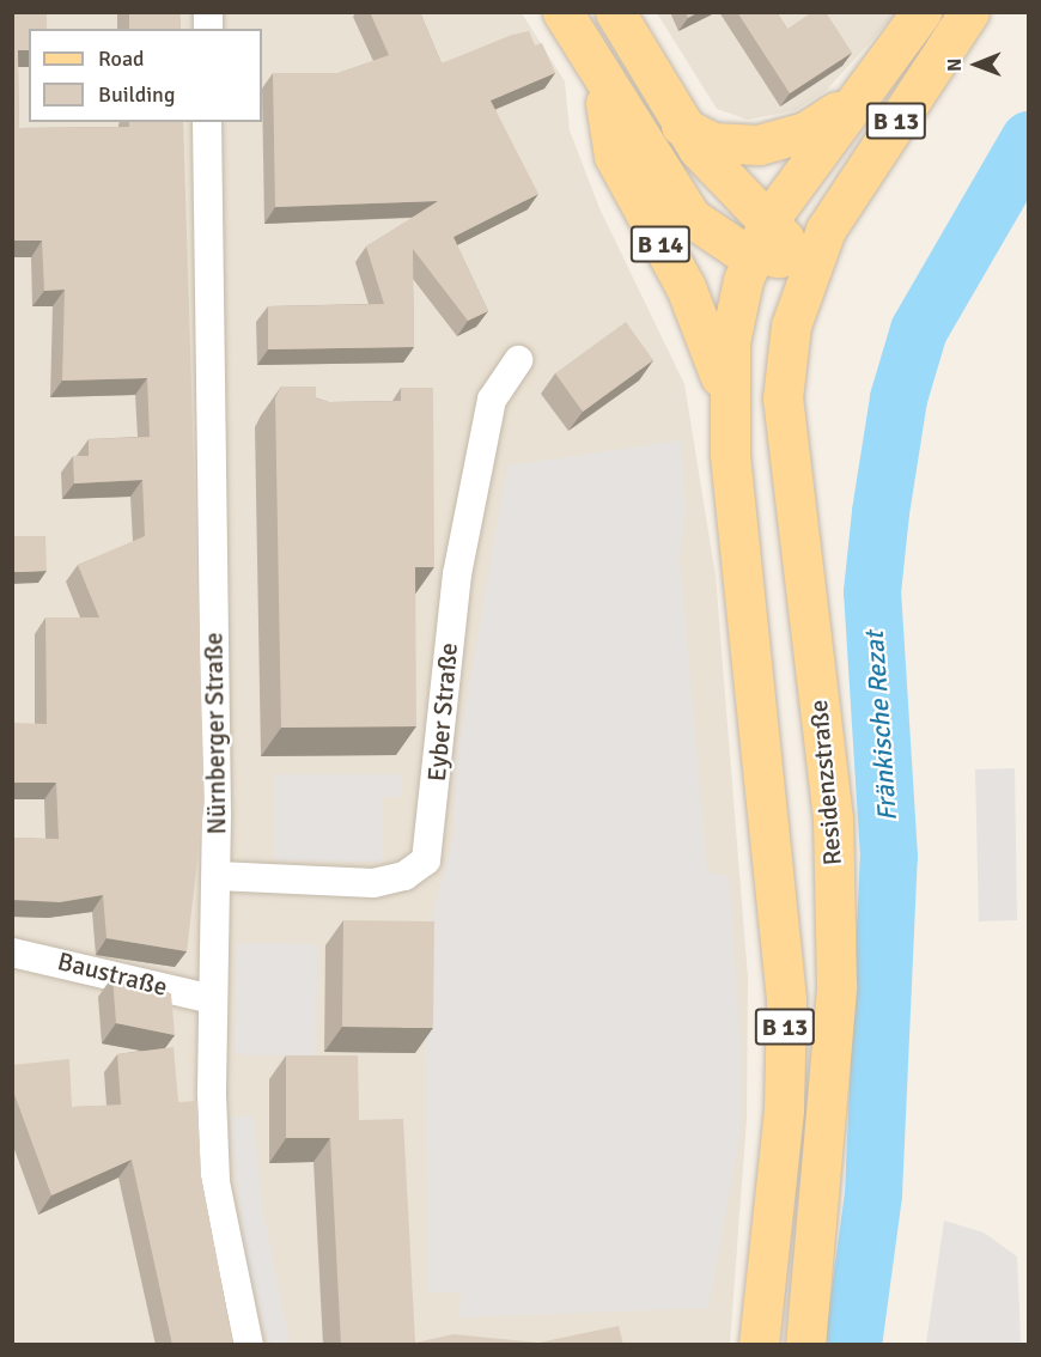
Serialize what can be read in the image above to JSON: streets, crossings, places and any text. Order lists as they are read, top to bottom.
{
  "streets": {
    "main road": ["B 13", "B 14", "Residenzstraße"],
    "street": ["Eyber Straße", "Nürnberger Straße", "Baustraße"]
  },
  "crossings": [
    ["B 13", "B 14"],
    ["B 13", "Residenzstraße"],
    ["Eyber Straße", "Nürnberger Straße"],
    ["Nürnberger Straße", "Baustraße"]
  ],
  "water": ["Fränkische Rezat"],
  "legend": ["Road", "Building"],
  "north": "left"
}
